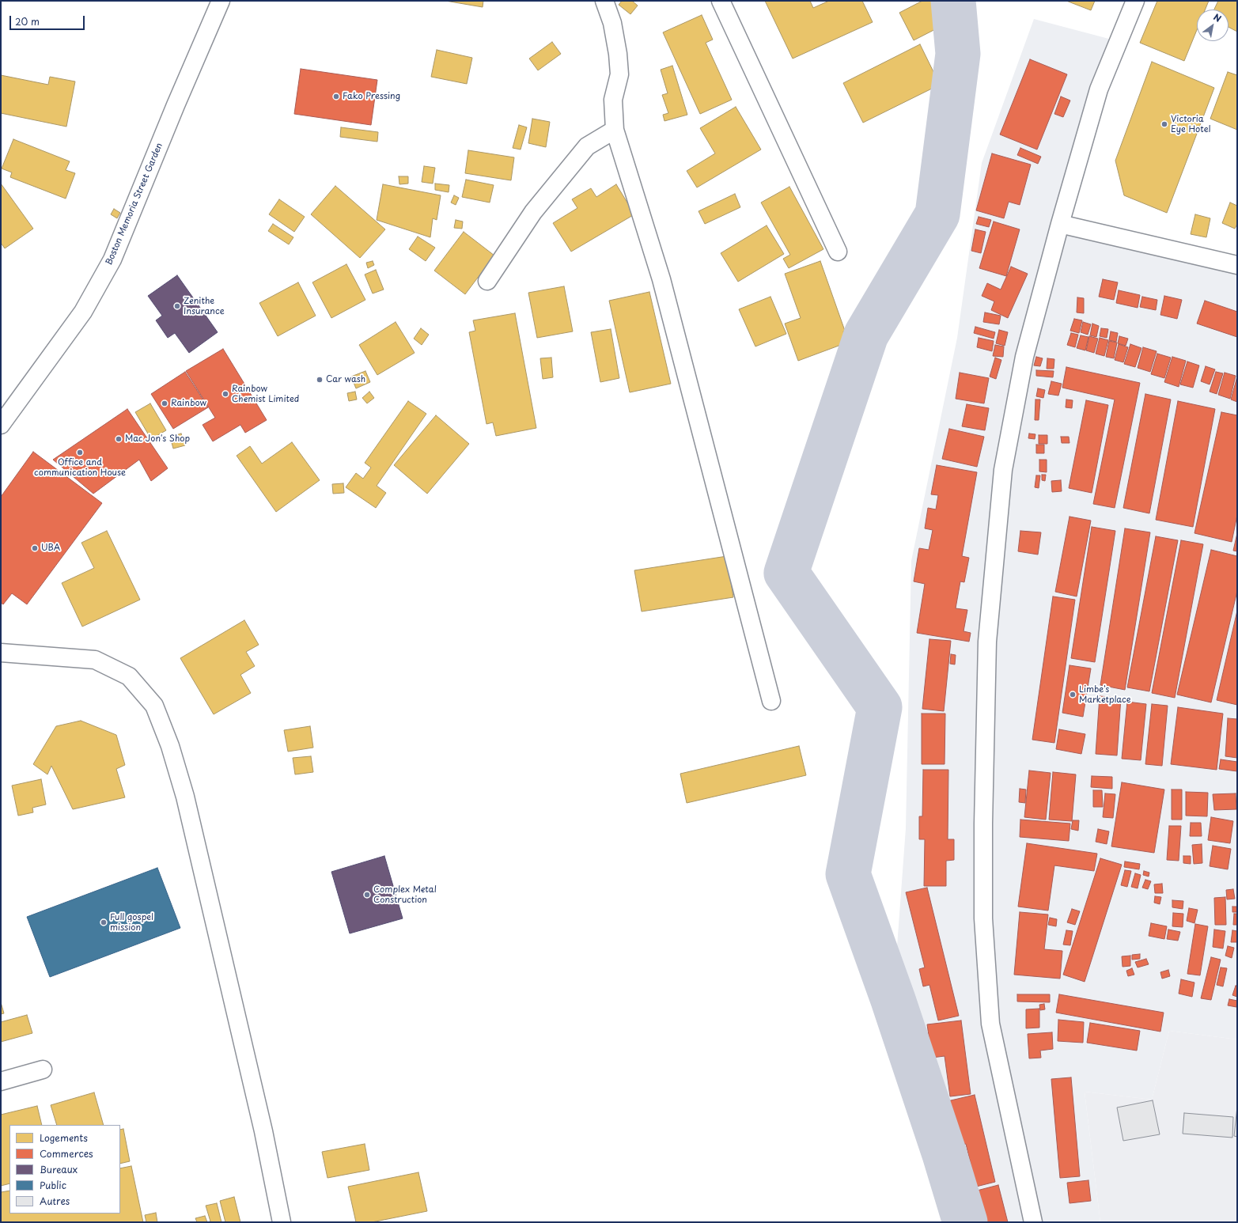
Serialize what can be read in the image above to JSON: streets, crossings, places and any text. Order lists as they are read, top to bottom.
{
  "streets": {
    "main road": ["Boston Memoria Street Garden"]
  },
  "places": [
    "Fako Pressing",
    "Victoria Eye Hotel",
    "Zenithe Insurance",
    "Car wash",
    "Rainbow Chemist Limited",
    "Rainbow",
    "Mac Jon's Shop",
    "Office and communication House",
    "UBA",
    "Limbe's Marketplace",
    "Complex Metal Construction",
    "Full gospel mission"
  ],
  "legend": [
    "Logements",
    "Commerces",
    "Bureaux",
    "Public",
    "Autres"
  ],
  "scale_bar": "20 m",
  "north": "top right"
}
